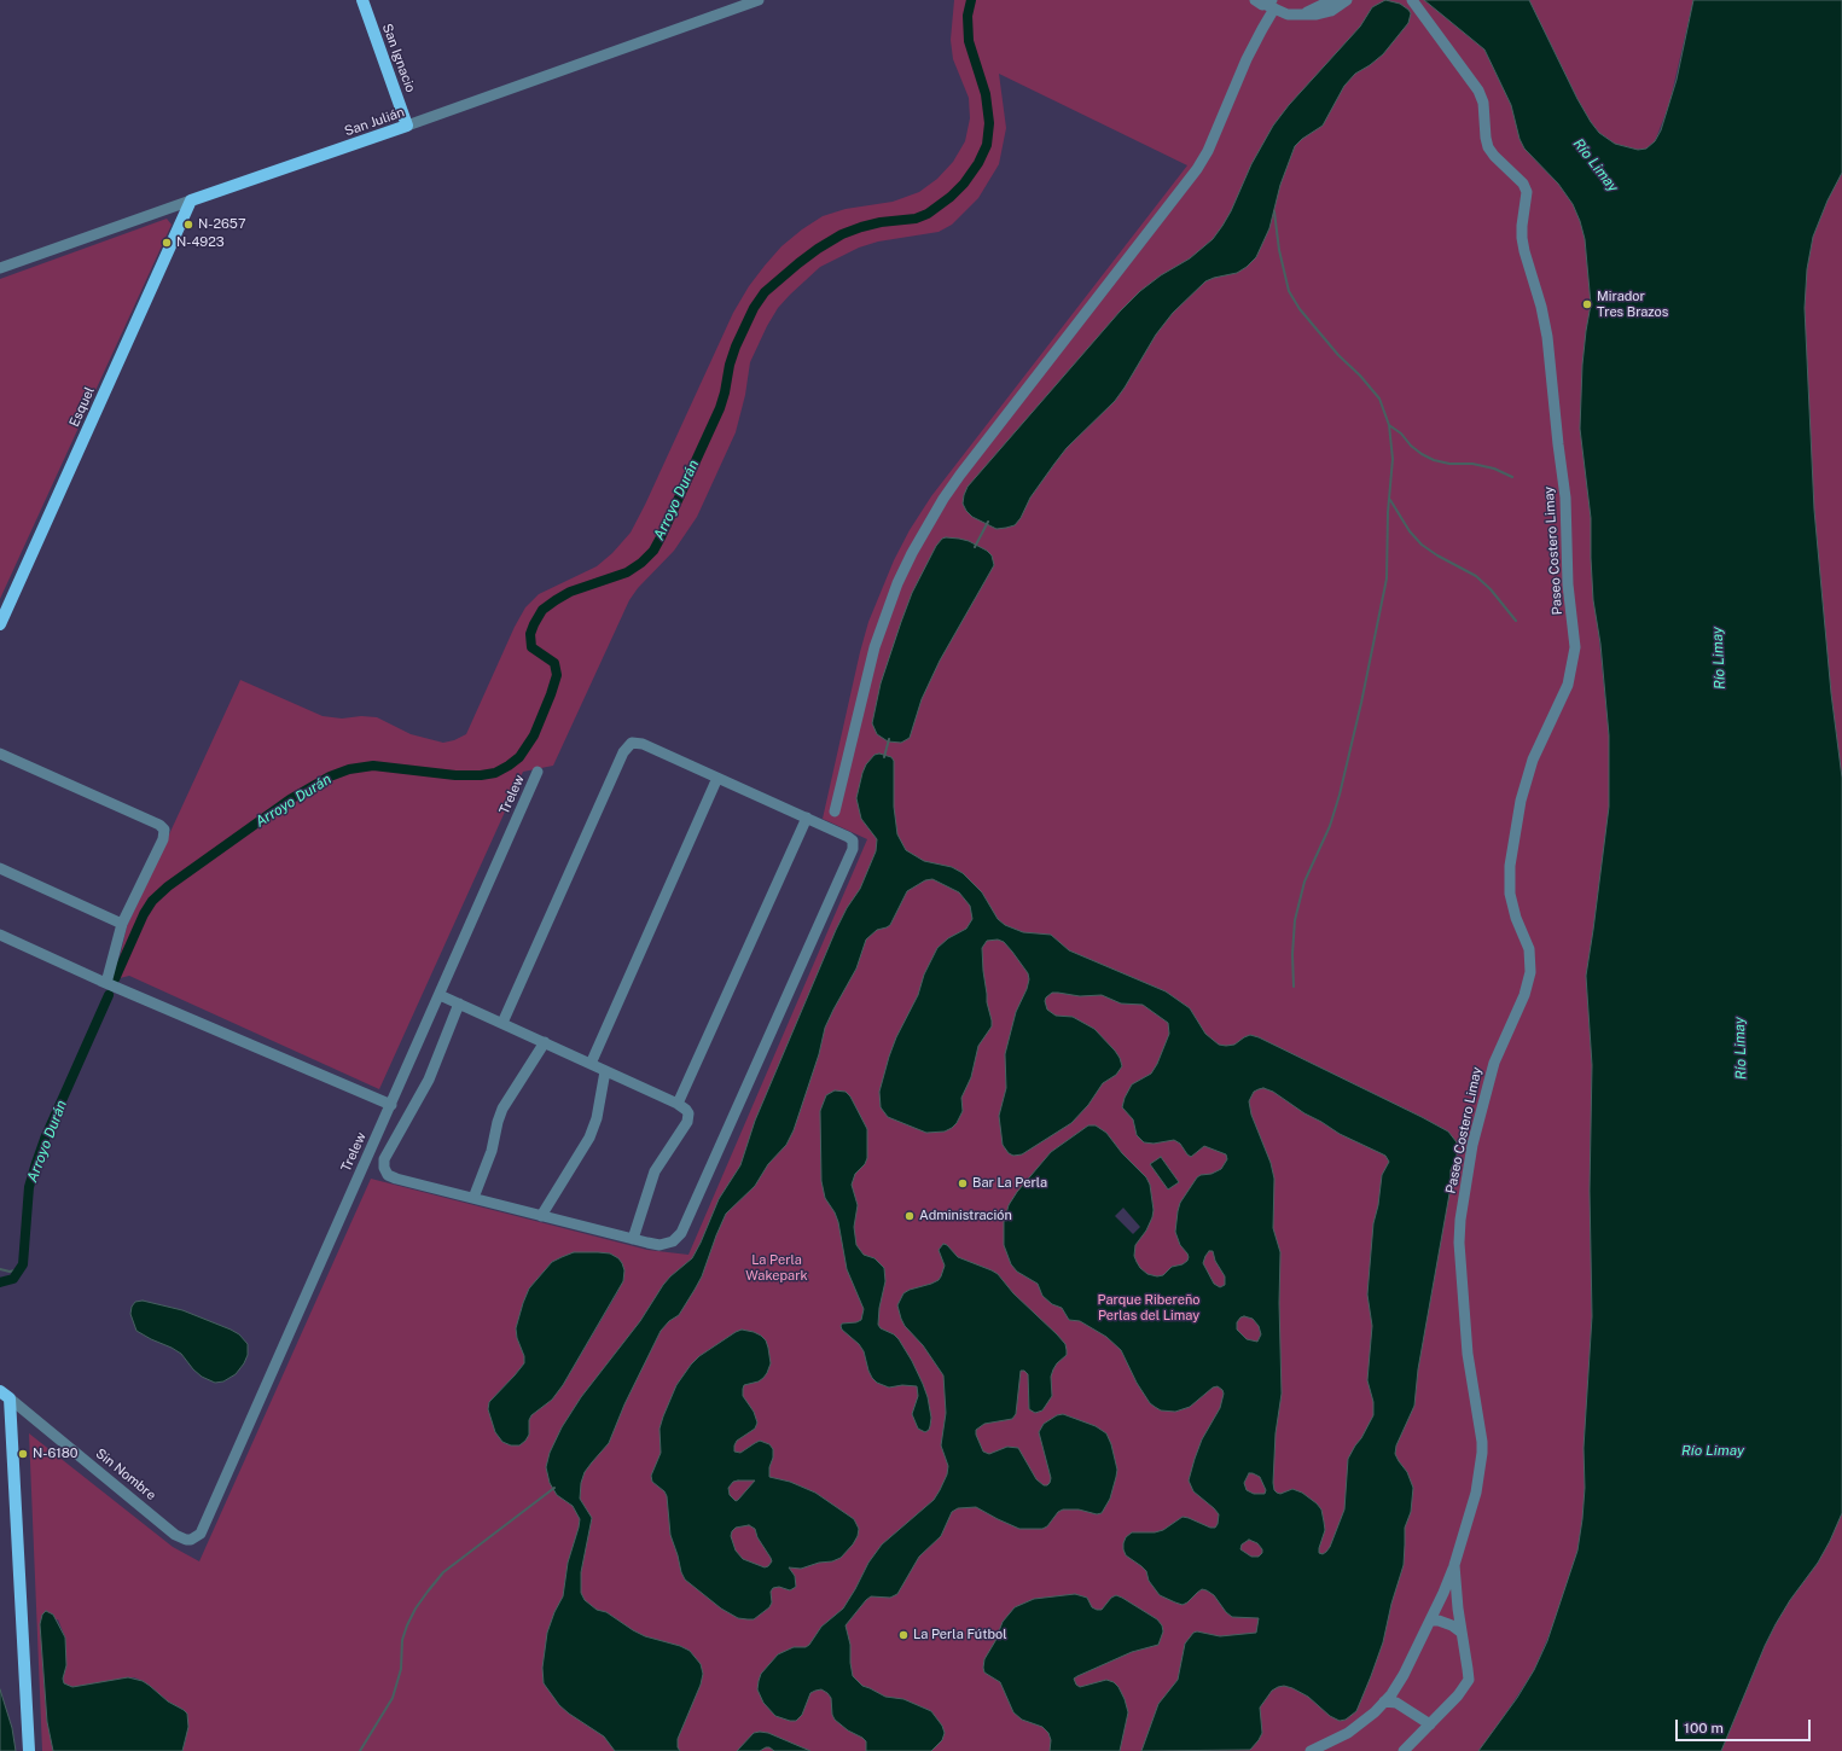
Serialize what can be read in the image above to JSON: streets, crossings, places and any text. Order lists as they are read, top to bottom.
{
  "streets": {
    "main road": ["San Ignacio", "San Julián", "Esquel"],
    "street": ["Paseo Costero Limay", "Trelew", "Sin Nombre"]
  },
  "crossings": [
    ["San Ignacio", "San Julián"],
    ["San Julián", "Esquel"],
    ["Trelew", "Sin Nombre"]
  ],
  "water": ["Río Limay", "Arroyo Durán"],
  "parks": ["La Perla Wakepark", "Parque Ribereño Perlas del Limay"],
  "places": [
    "N-2657",
    "N-4923",
    "Mirador Tres Brazos",
    "Bar La Perla",
    "Administración",
    "N-6180",
    "La Perla Fútbol"
  ],
  "scale_bar": "100 m"
}
